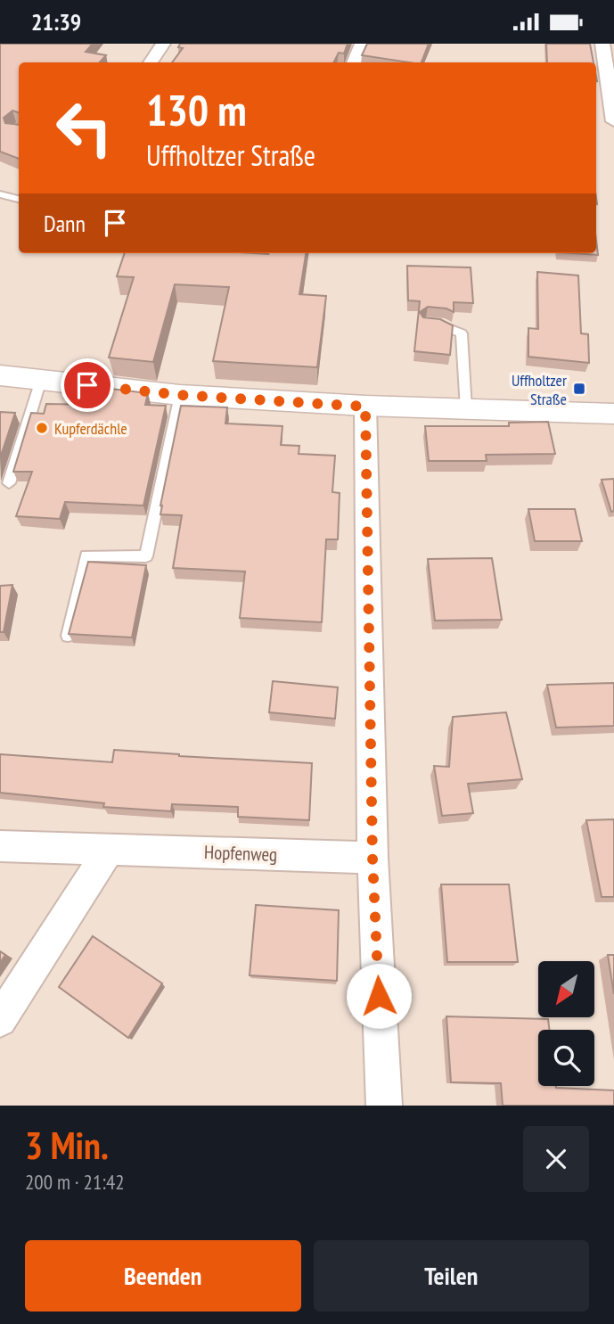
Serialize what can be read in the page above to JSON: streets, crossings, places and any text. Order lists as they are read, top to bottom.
{
  "streets": {
    "street": ["Hopfenweg"]
  },
  "places": {
    "transit": ["Uffholtzer Straße"],
    "other": ["Kupferdächle"]
  },
  "north": "bottom left",
  "page": {
    "status": "21:39",
    "turn": ["130 m", "Uffholtzer Straße"],
    "then": "Dann",
    "heading": ["3 Min.", "200 m · 21:42"],
    "buttons": ["Beenden", "Teilen"]
  }
}
